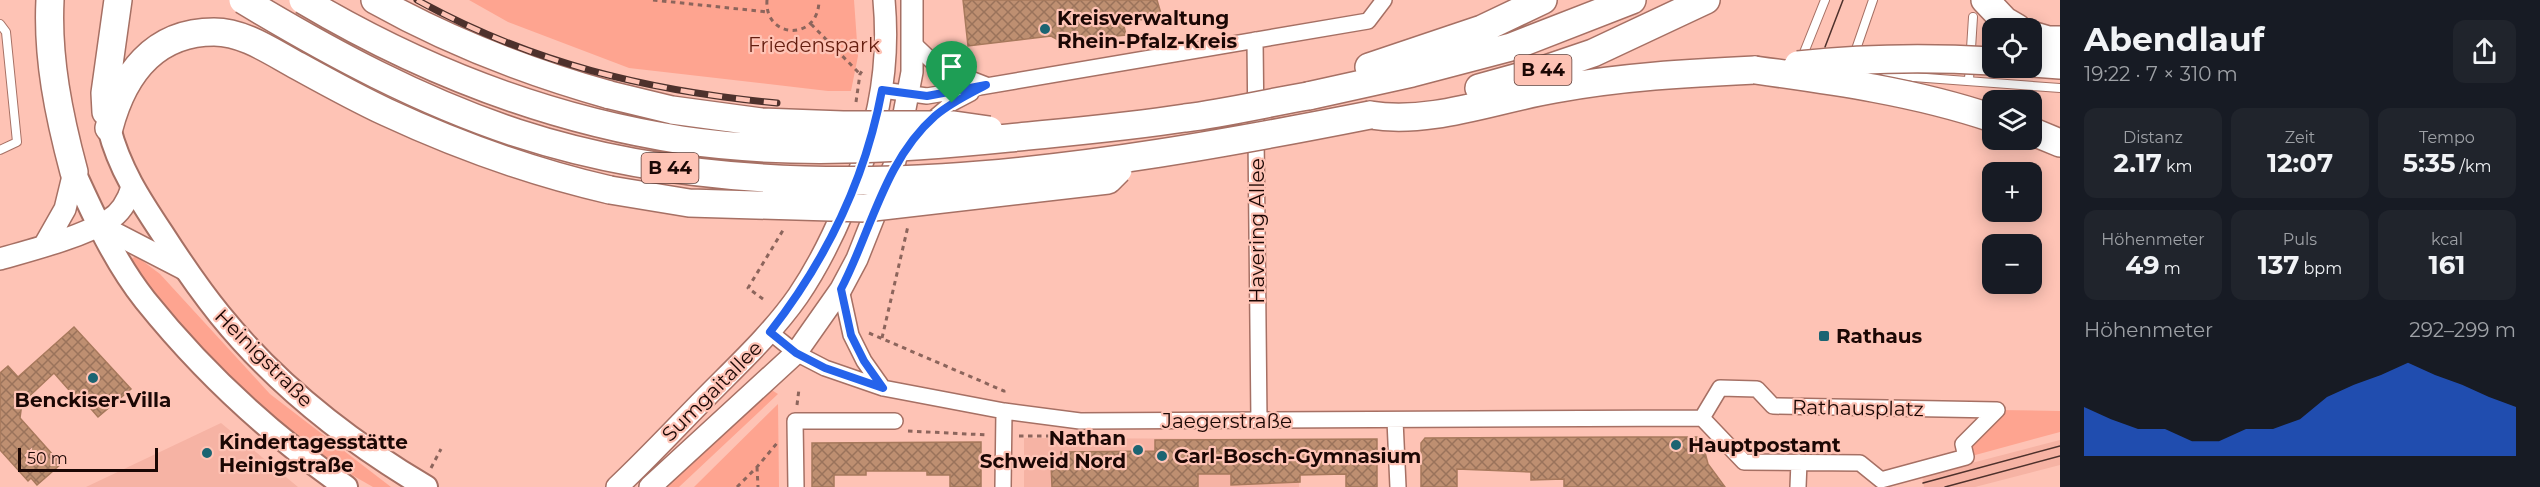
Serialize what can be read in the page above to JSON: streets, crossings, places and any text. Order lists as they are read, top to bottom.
{
  "streets": {
    "highway": ["B 44"],
    "main road": ["Heinigstraße"],
    "street": [
      "Havering Allee",
      "Sumgaitallee",
      "Rathausplatz",
      "Jaegerstraße"
    ]
  },
  "crossings": [
    ["Havering Allee", "Jaegerstraße"],
    ["Sumgaitallee", "Jaegerstraße"],
    ["Rathausplatz", "Jaegerstraße"]
  ],
  "parks": ["Friedenspark"],
  "places": {
    "other": [
      "Kreisverwaltung Rhein-Pfalz-Kreis",
      "Benckiser-Villa",
      "Hauptpostamt",
      "Nathan Schweid Nord",
      "Kindertagesstätte Heinigstraße",
      "Carl-Bosch-Gymnasium"
    ],
    "transit": ["Rathaus"]
  },
  "scale_bar": "50 m",
  "page": {
    "heading": ["Abendlauf", "19:22 · 7 × 310 m"],
    "map_buttons": ["+", "−"],
    "stats": [
      ["Distanz", "2.17 km"],
      ["Zeit", "12:07"],
      ["Tempo", "5:35 /km"],
      ["Höhenmeter", "49 m"],
      ["Puls", "137 bpm"],
      ["kcal", "161"]
    ],
    "chart": ["Höhenmeter", "292–299 m"],
    "scale": "50 m"
  }
}
